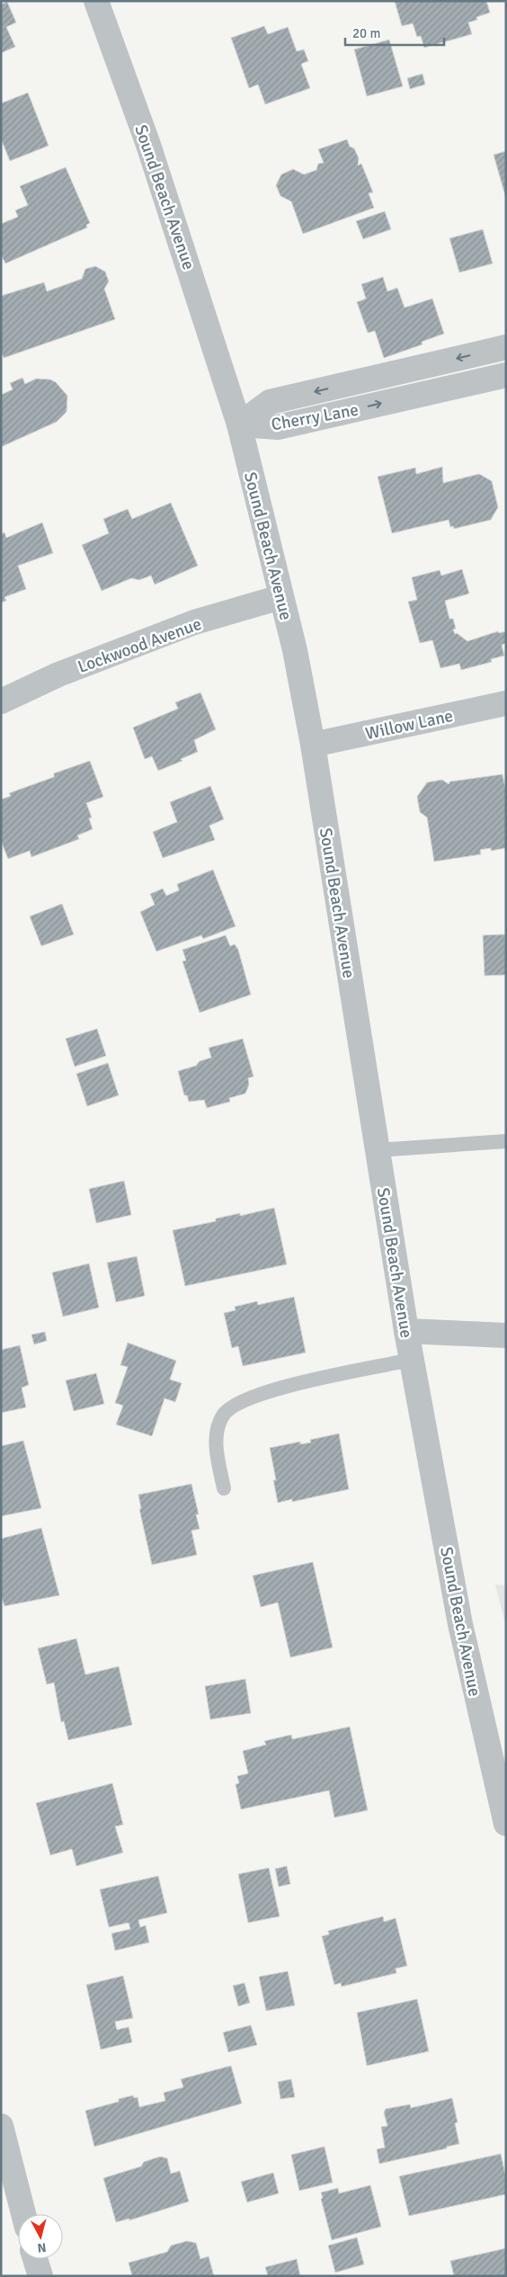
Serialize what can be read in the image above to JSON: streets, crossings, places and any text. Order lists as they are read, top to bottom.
{
  "streets": {
    "street": [
      "Sound Beach Avenue",
      "Cherry Lane",
      "Lockwood Avenue",
      "Willow Lane"
    ]
  },
  "crossings": [
    ["Sound Beach Avenue", "Cherry Lane"],
    ["Sound Beach Avenue", "Lockwood Avenue"],
    ["Sound Beach Avenue", "Willow Lane"]
  ],
  "scale_bar": "20 m",
  "north": "bottom"
}
